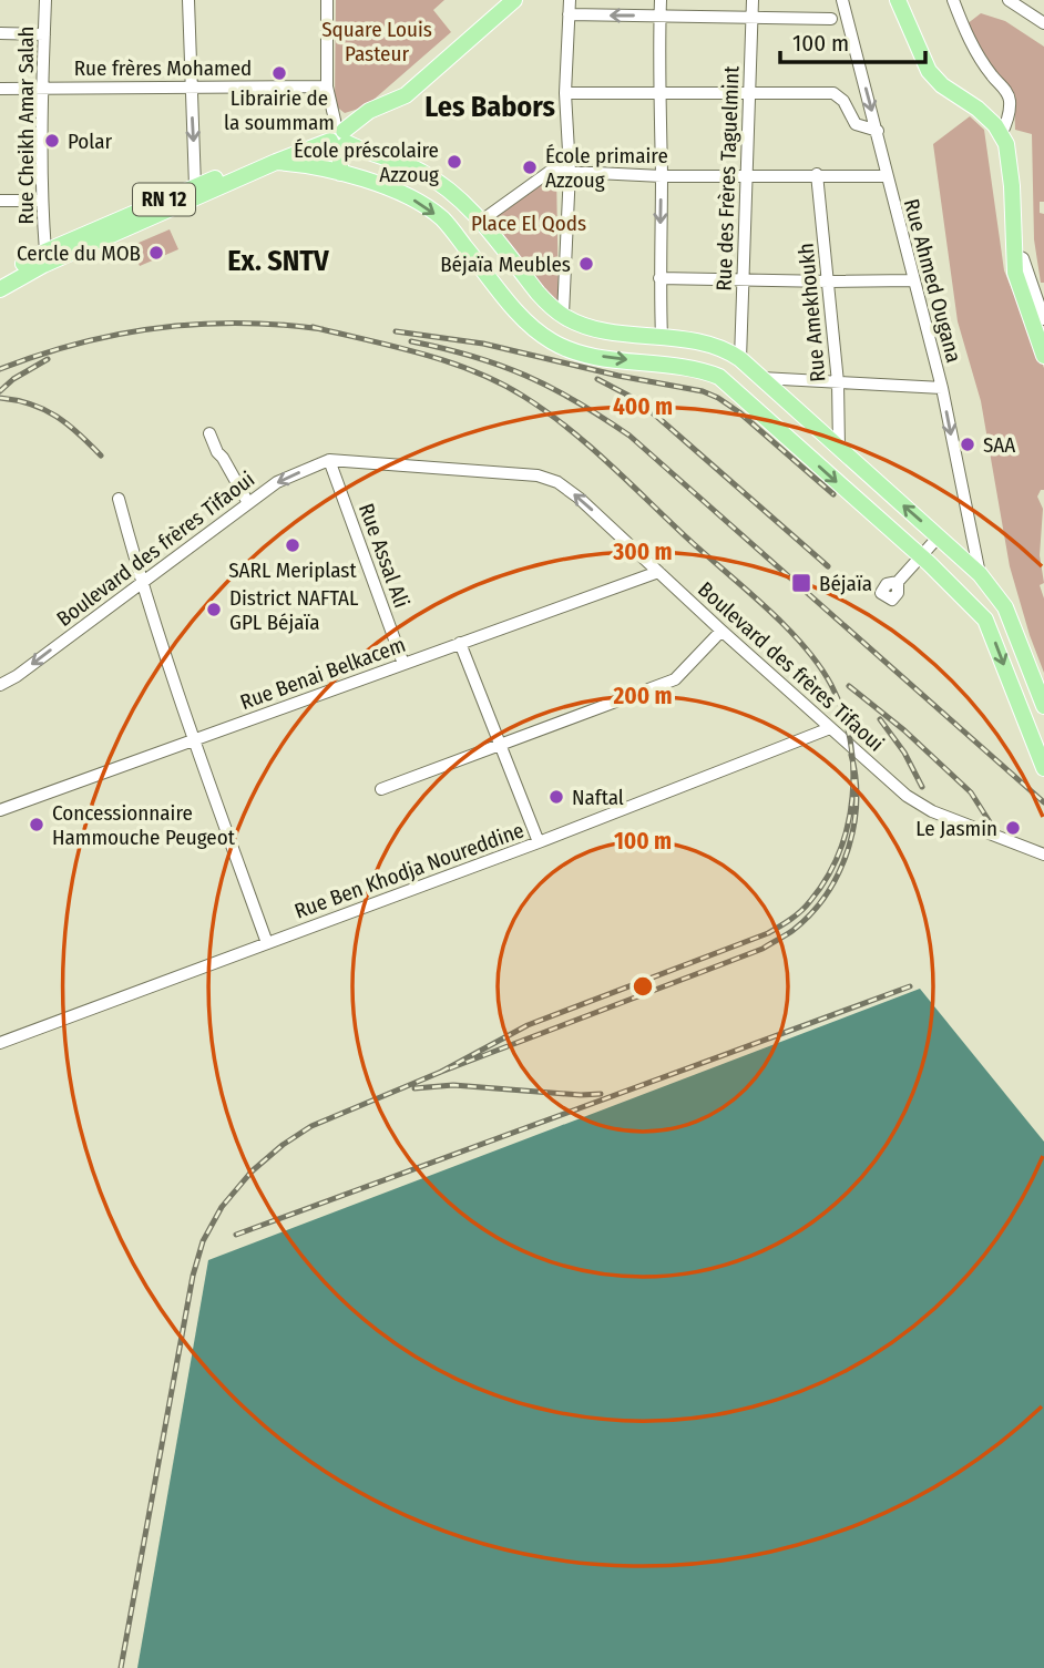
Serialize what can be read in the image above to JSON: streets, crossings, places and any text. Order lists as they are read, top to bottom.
{
  "streets": {
    "main road": ["RN 12"],
    "street": [
      "Rue frères Mohamed",
      "Rue Cheikh Amar Salah",
      "Rue des Frères Taguelmint",
      "Rue Ahmed Ougana",
      "Rue Amekhoukh",
      "Boulevard des frères Tifaoui",
      "Rue Assal Ali",
      "Rue Benai Belkacem",
      "Rue Ben Khodja Noureddine"
    ]
  },
  "crossings": [
    ["Rue frères Mohamed", "Rue Cheikh Amar Salah"],
    ["Rue Cheikh Amar Salah", "RN 12"],
    ["Boulevard des frères Tifaoui", "Rue Assal Ali"],
    ["Boulevard des frères Tifaoui", "Rue Benai Belkacem"],
    ["Boulevard des frères Tifaoui", "Rue Ben Khodja Noureddine"],
    ["Rue Assal Ali", "Rue Benai Belkacem"]
  ],
  "one_way": ["Rue Ahmed Ougana", "Boulevard des frères Tifaoui"],
  "districts": ["Les Babors", "Ex. SNTV"],
  "parks": ["Square Louis Pasteur", "Place El Qods"],
  "places": {
    "other": [
      "Librairie de la soummam",
      "Polar",
      "École préscolaire Azzoug",
      "École primaire Azzoug",
      "Cercle du MOB",
      "Béjaïa Meubles",
      "SAA",
      "SARL Meriplast",
      "District NAFTAL GPL Béjaïa",
      "Naftal",
      "Concessionnaire Hammouche Peugeot",
      "Le Jasmin"
    ],
    "transit": ["Béjaïa"]
  },
  "scale_bar": "100 m",
  "rings": [
    "400 m",
    "300 m",
    "200 m",
    "100 m"
  ]
}
